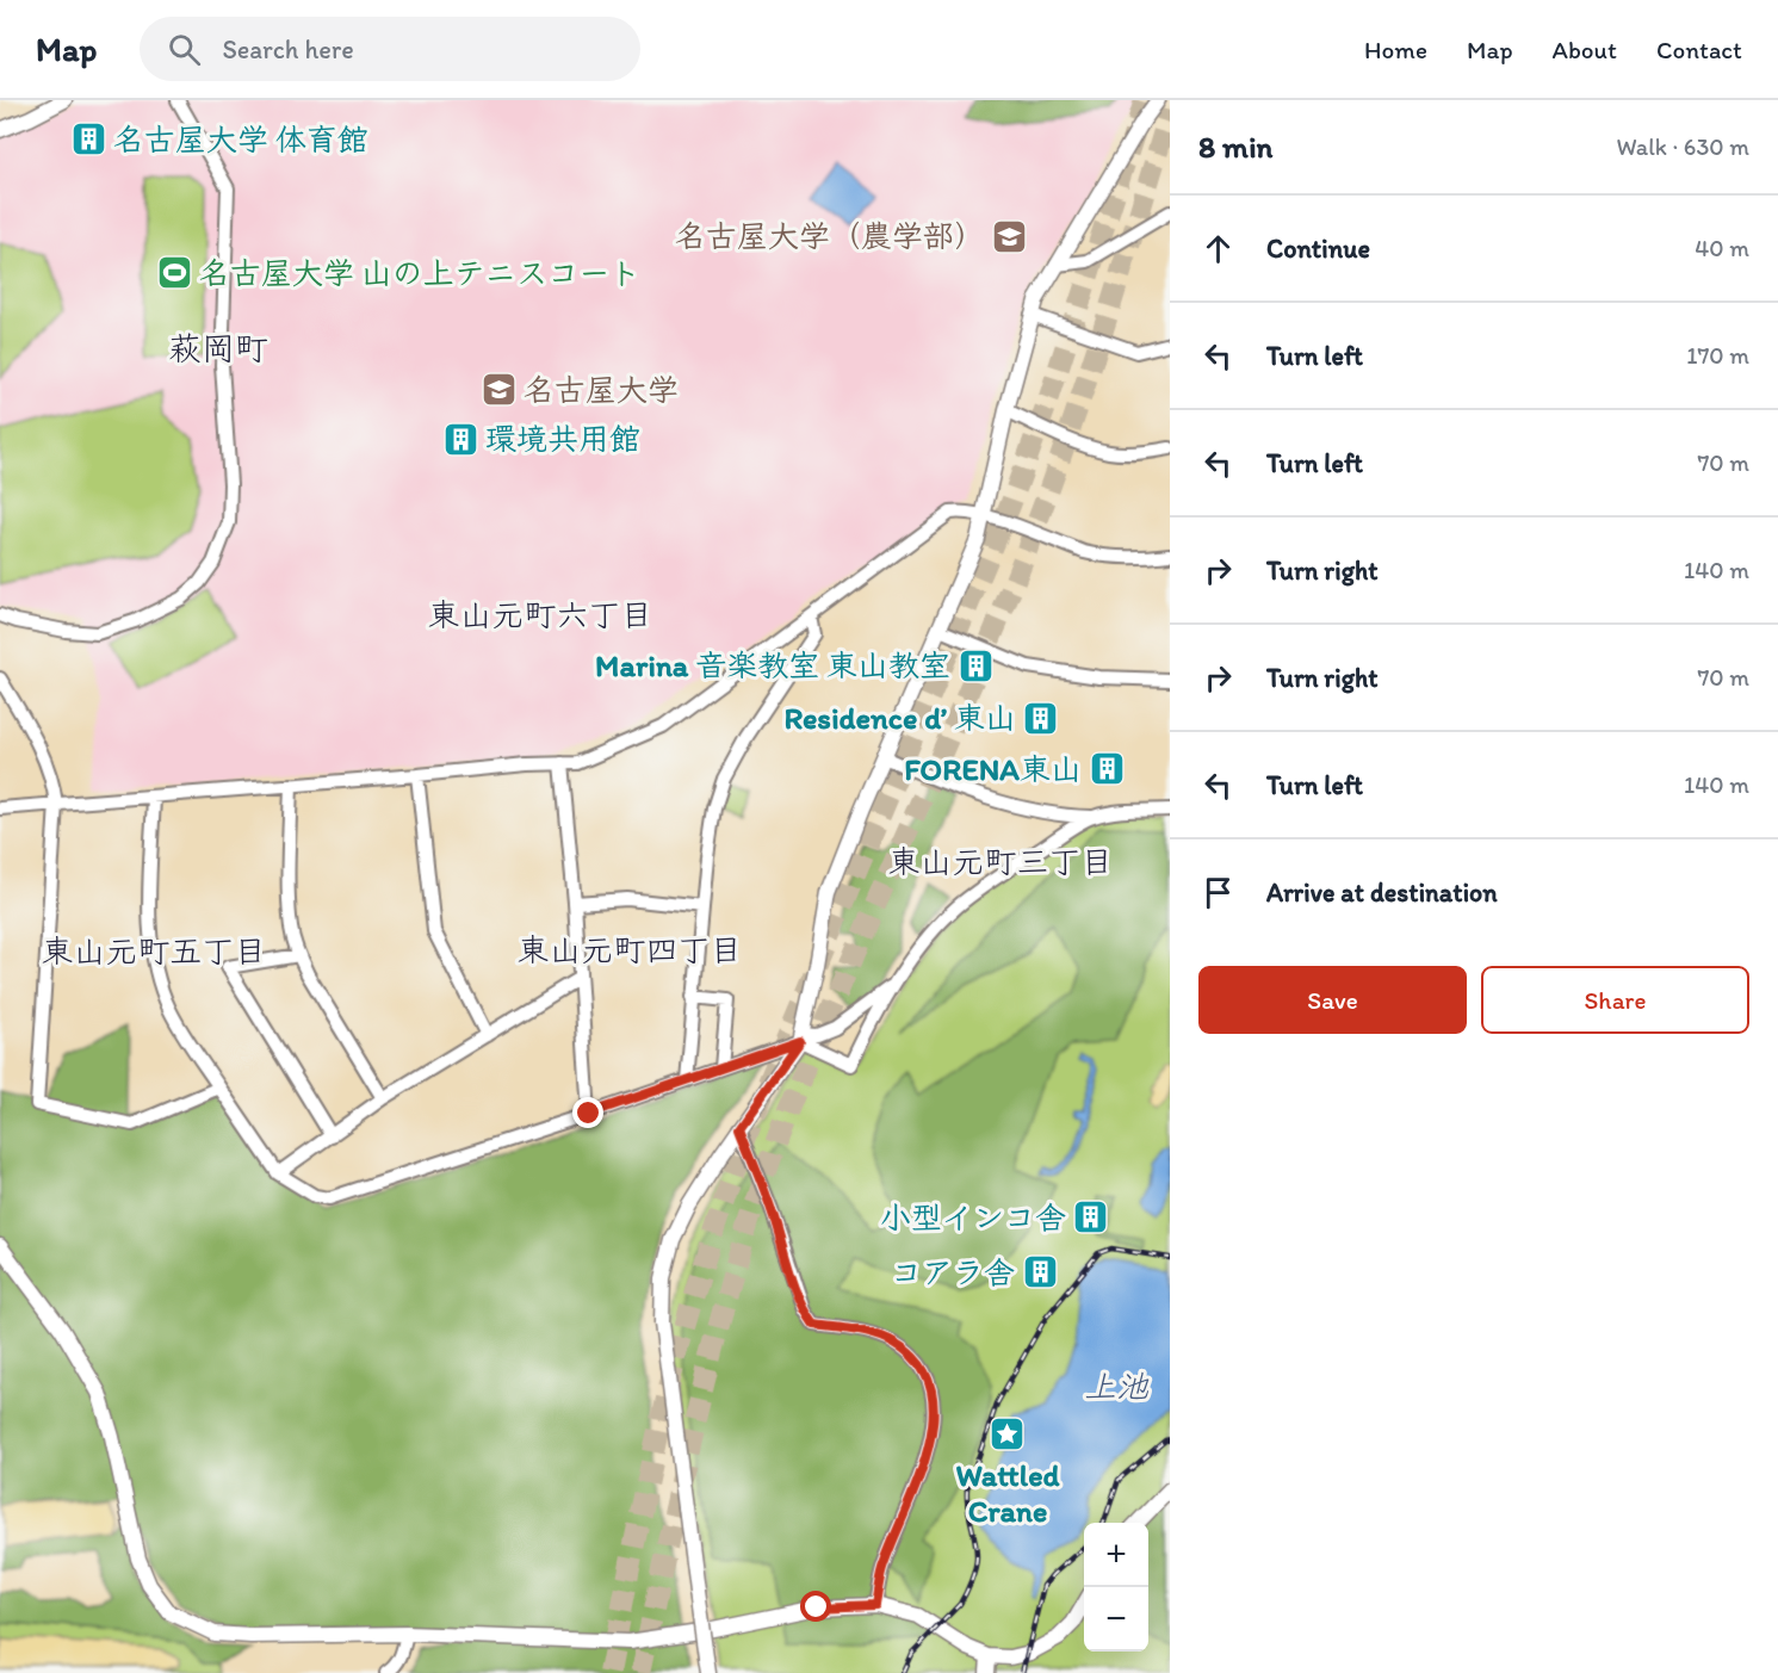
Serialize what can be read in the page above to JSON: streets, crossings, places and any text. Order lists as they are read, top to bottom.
{
  "districts": [
    "萩岡町",
    "東山元町六丁目",
    "東山元町三丁目",
    "東山元町四丁目",
    "東山元町五丁目"
  ],
  "water": ["上池"],
  "places": {
    "building": [
      "名古屋大学 体育館",
      "環境共用館",
      "Marina 音楽教室 東山教室",
      "Residence d’ 東山",
      "FORENA東山",
      "小型インコ舎",
      "コアラ舎"
    ],
    "school or university": ["名古屋大学（農学部）", "名古屋大学"],
    "sports": ["名古屋大学 山の上テニスコート"],
    "place": ["Wattled Crane"]
  },
  "page": {
    "header": "Map",
    "search": "Search here",
    "nav": [
      "Home",
      "Map",
      "About",
      "Contact"
    ],
    "heading": ["8 min", "Walk · 630 m"],
    "list": [
      ["Continue", "40 m"],
      ["Turn left", "170 m"],
      ["Turn left", "70 m"],
      ["Turn right", "140 m"],
      ["Turn right", "70 m"],
      ["Turn left", "140 m"],
      "Arrive at destination"
    ],
    "buttons": ["Save", "Share"],
    "map_buttons": ["+", "−"]
  }
}
